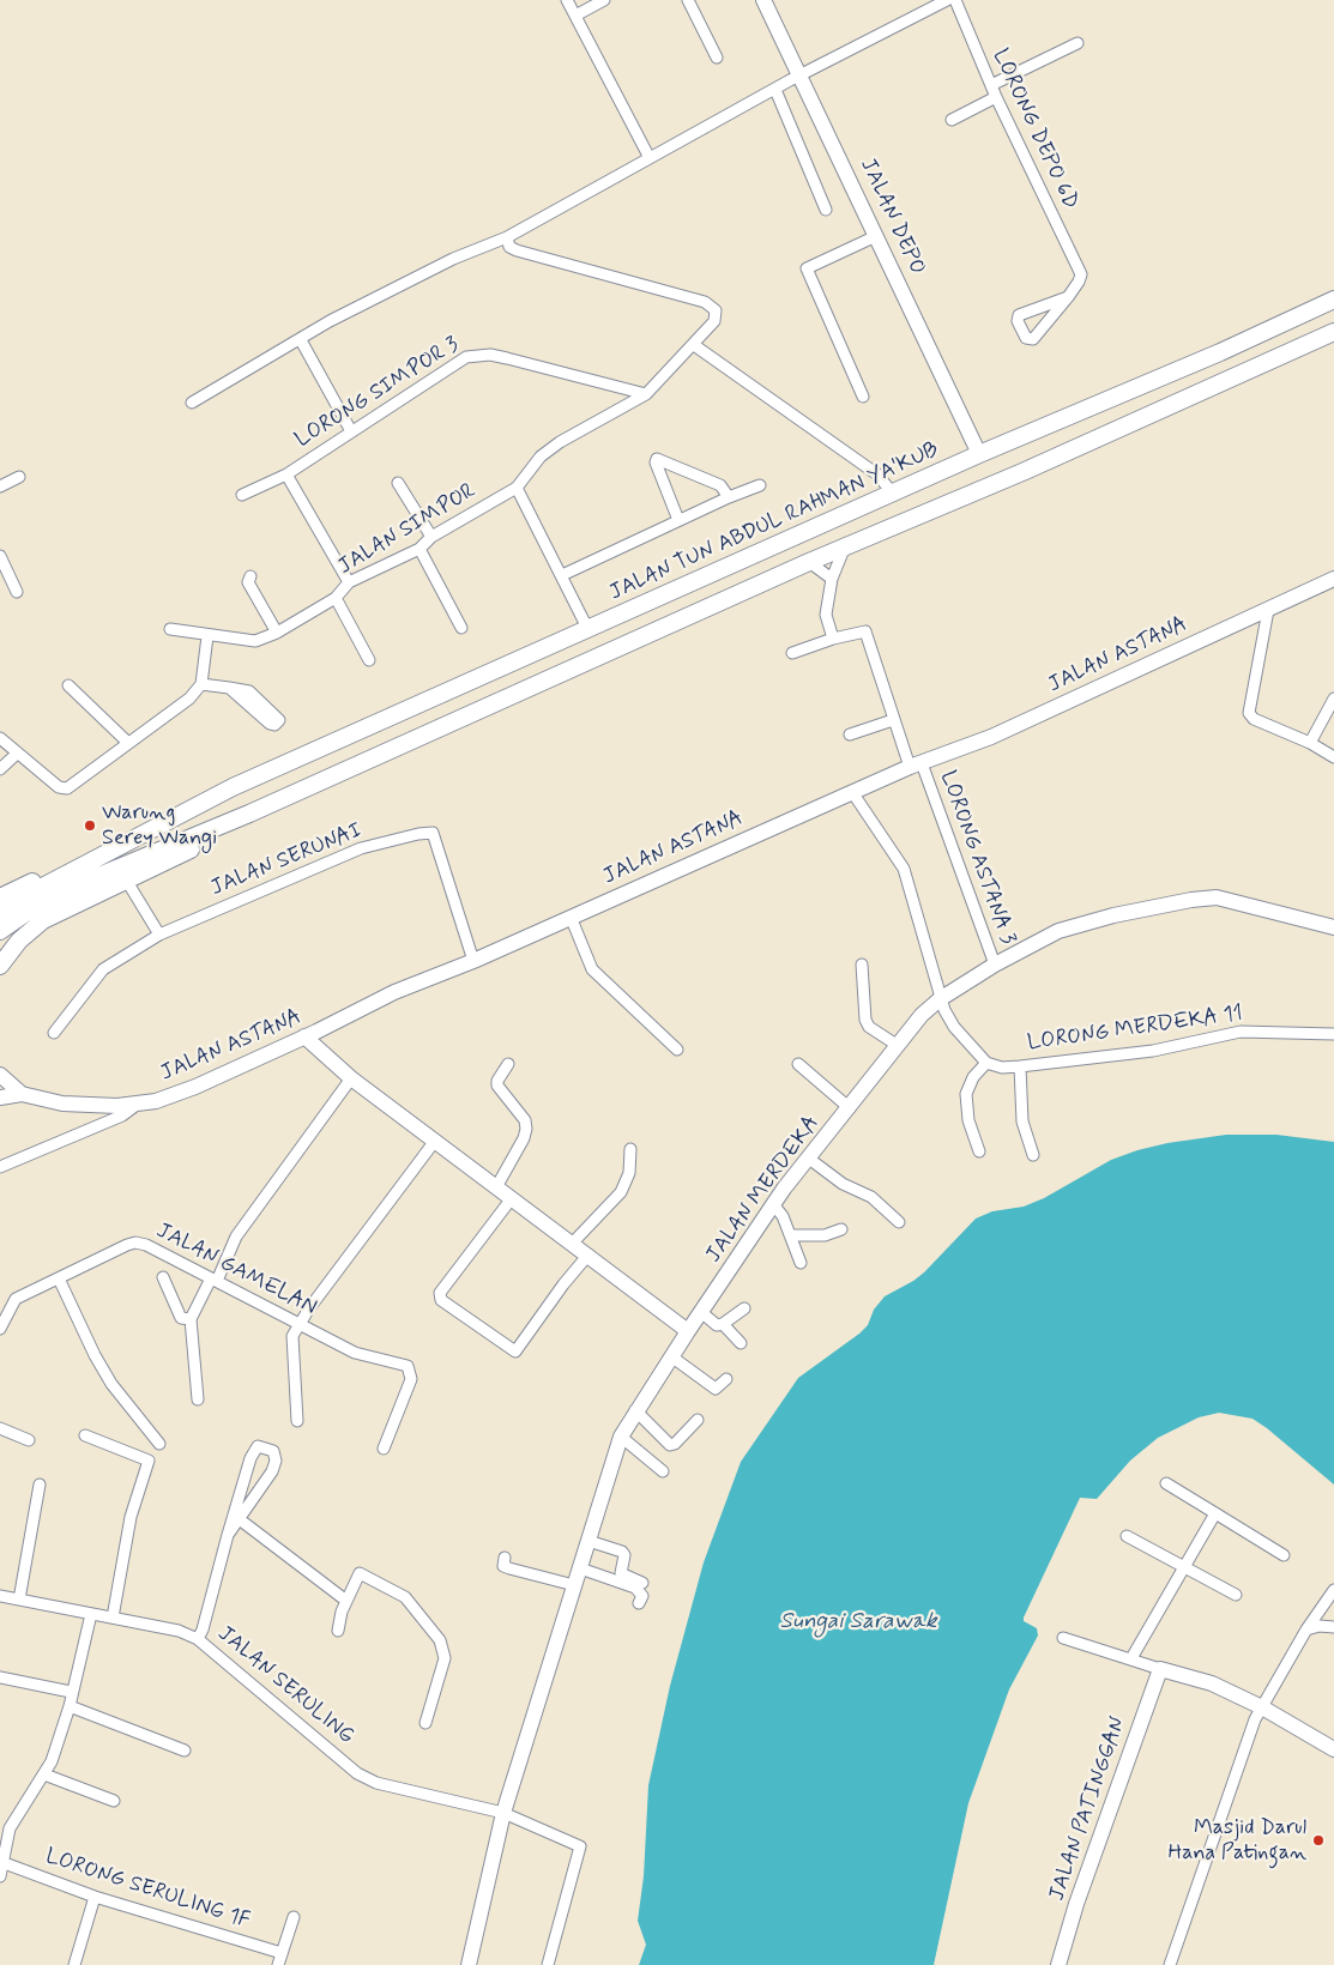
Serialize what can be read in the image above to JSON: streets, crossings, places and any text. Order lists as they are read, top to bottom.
{
  "streets": {
    "main road": ["JALAN TUN ABDUL RAHMAN YA'KUB"],
    "street": [
      "LORONG DEPO 6D",
      "JALAN DEPO",
      "LORONG SIMPOR 3",
      "JALAN SIMPOR",
      "JALAN ASTANA",
      "LORONG ASTANA 3",
      "JALAN SERUNAI",
      "LORONG MERDEKA 11",
      "JALAN MERDEKA",
      "JALAN GAMELAN",
      "JALAN SERULING",
      "JALAN PATINGGAN",
      "LORONG SERULING 1F"
    ]
  },
  "crossings": [
    ["JALAN DEPO", "JALAN TUN ABDUL RAHMAN YA'KUB"],
    ["LORONG SIMPOR 3", "JALAN SIMPOR"],
    ["JALAN ASTANA", "LORONG ASTANA 3"],
    ["JALAN ASTANA", "JALAN SERUNAI"],
    ["LORONG ASTANA 3", "JALAN MERDEKA"],
    ["JALAN MERDEKA", "JALAN SERULING"]
  ],
  "water": ["Sungai Sarawak"],
  "places": ["Warung Serey Wangi", "Masjid Darul Hana Patingan"]
}
